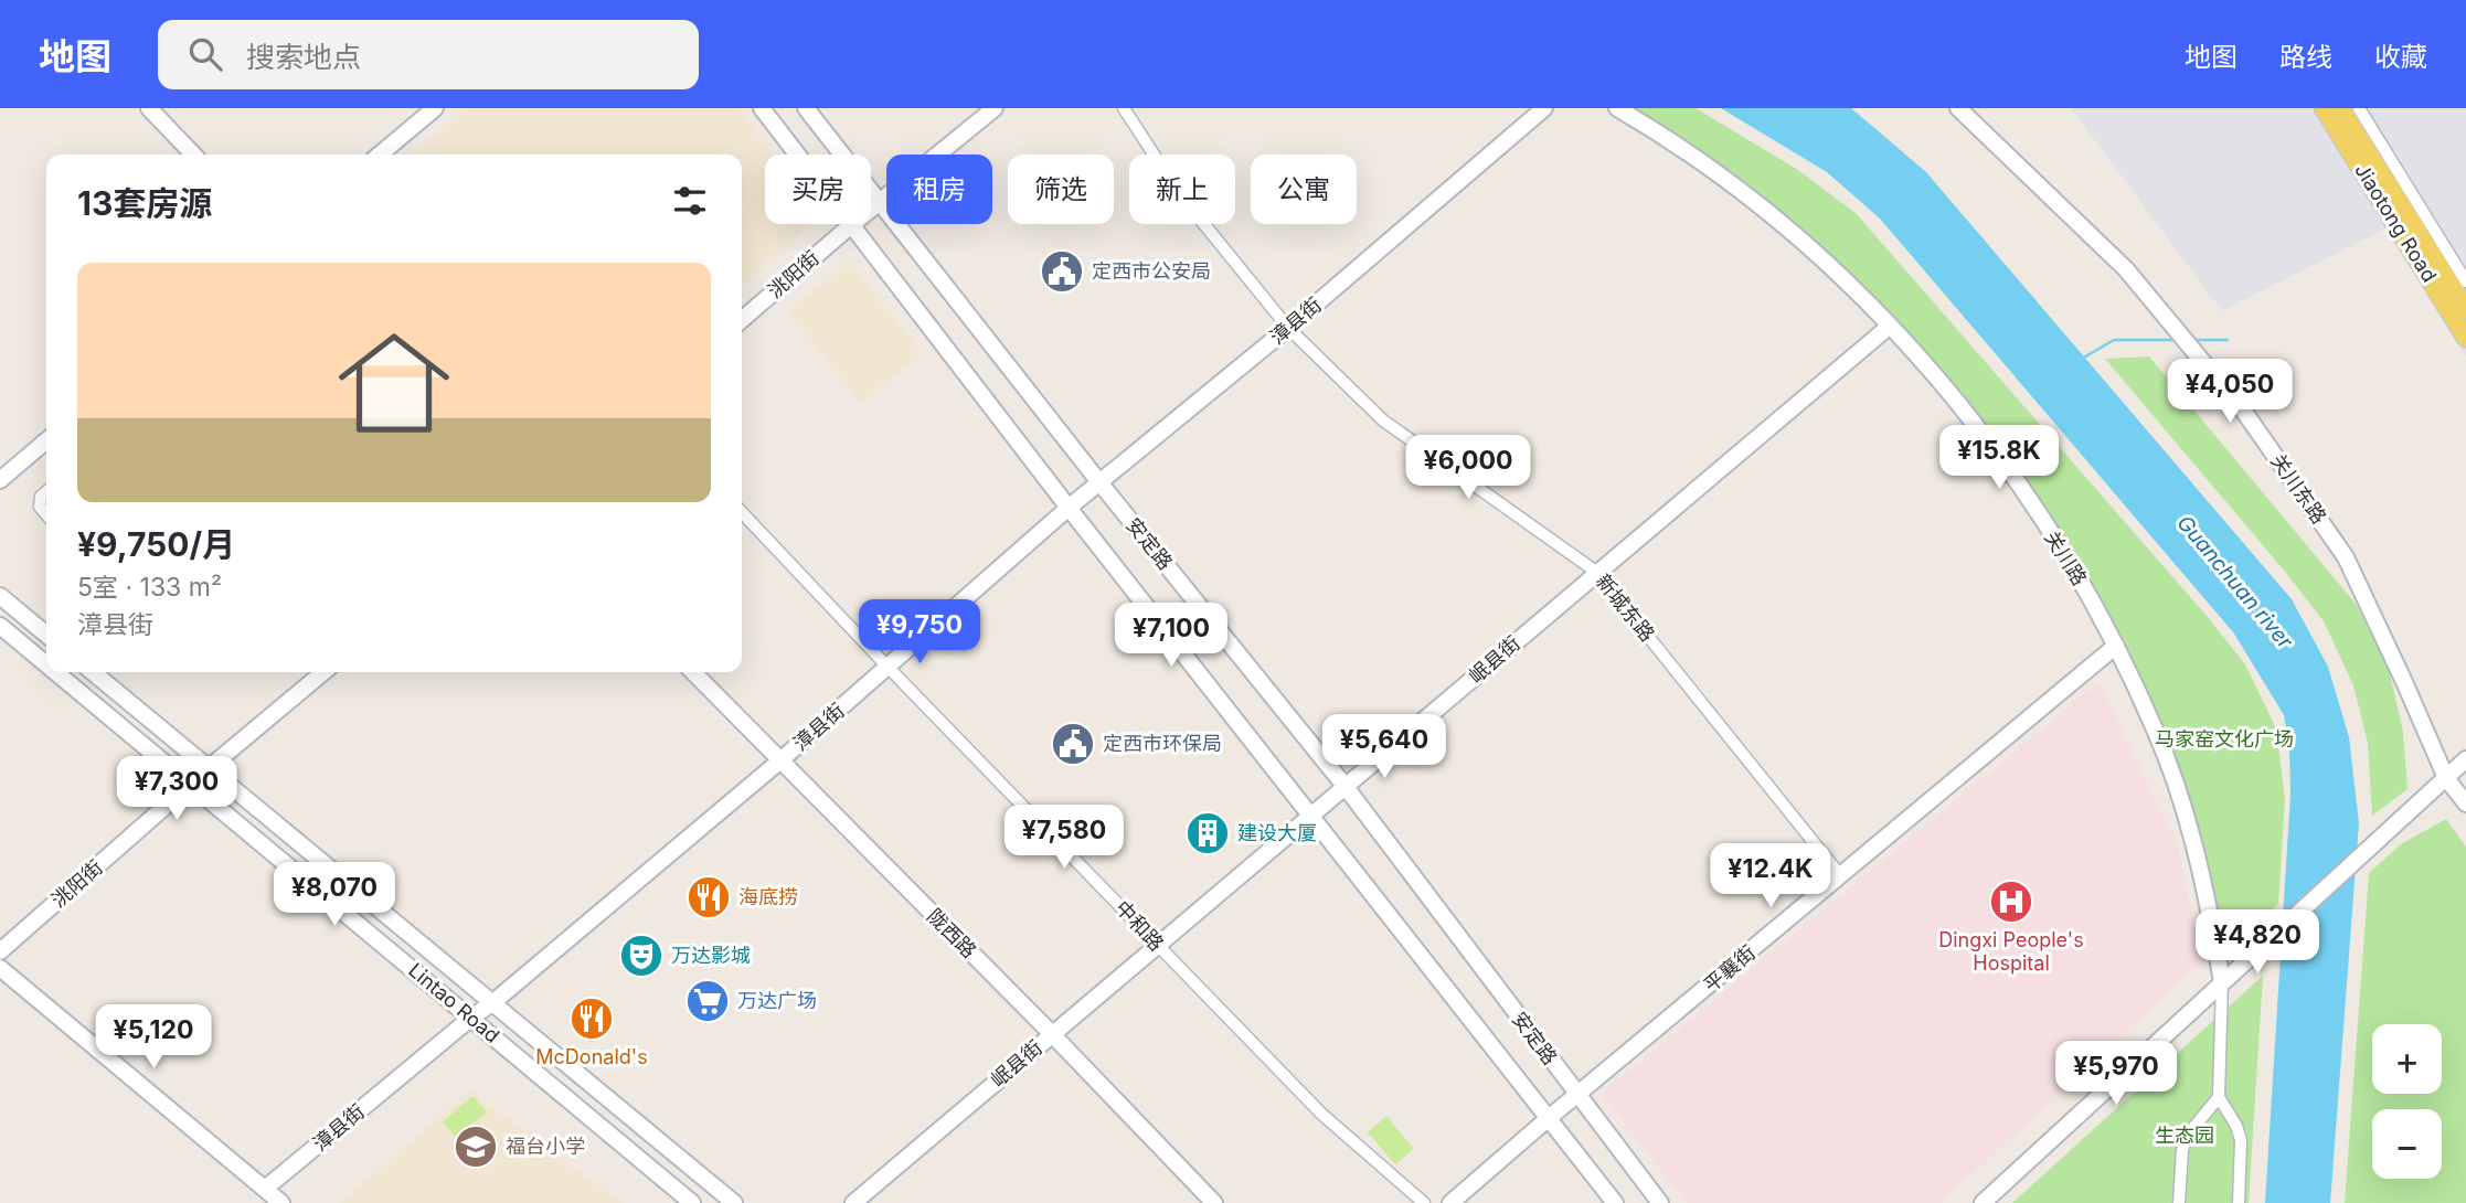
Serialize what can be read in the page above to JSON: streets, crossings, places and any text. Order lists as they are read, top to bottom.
{
  "streets": {
    "main road": ["Jiaotong Road"],
    "street": [
      "洮阳街",
      "漳县街",
      "关川东路",
      "安定路",
      "关川路",
      "新城东路",
      "岷县街",
      "中和路",
      "陇西路",
      "平襄街",
      "Lintao Road"
    ]
  },
  "crossings": [
    ["洮阳街", "安定路"],
    ["洮阳街", "Lintao Road"],
    ["漳县街", "安定路"],
    ["漳县街", "新城东路"],
    ["漳县街", "中和路"],
    ["漳县街", "陇西路"],
    ["漳县街", "Lintao Road"],
    ["安定路", "岷县街"],
    ["安定路", "平襄街"],
    ["关川路", "岷县街"],
    ["关川路", "平襄街"],
    ["新城东路", "岷县街"],
    ["新城东路", "平襄街"],
    ["岷县街", "中和路"],
    ["岷县街", "陇西路"]
  ],
  "water": ["Guanchuan river"],
  "parks": ["马家窑文化广场", "生态园"],
  "places": {
    "public building": ["定西市公安局", "定西市环保局"],
    "building": ["建设大厦"],
    "restaurant": ["海底捞", "McDonald's"],
    "hospital": ["Dingxi People's Hospital"],
    "theatre": ["万达影城"],
    "supermarket": ["万达广场"],
    "school or university": ["福台小学"]
  },
  "page": {
    "header": "地图",
    "search": "搜索地点",
    "nav": ["地图", "路线", "收藏"],
    "chip": [
      "买房",
      "租房",
      "筛选",
      "新上",
      "公寓"
    ],
    "heading": "13套房源",
    "list": [
      {
        "name": "¥9,750/月",
        "note": "5室 · 133 m² · 漳县街"
      }
    ],
    "price": [
      "¥4,050",
      "¥15.8K",
      "¥6,000",
      "¥9,750",
      "¥7,100",
      "¥5,640",
      "¥7,300",
      "¥7,580",
      "¥12.4K",
      "¥8,070",
      "¥4,820",
      "¥5,120",
      "¥5,970"
    ],
    "map_buttons": ["+", "−"]
  }
}
